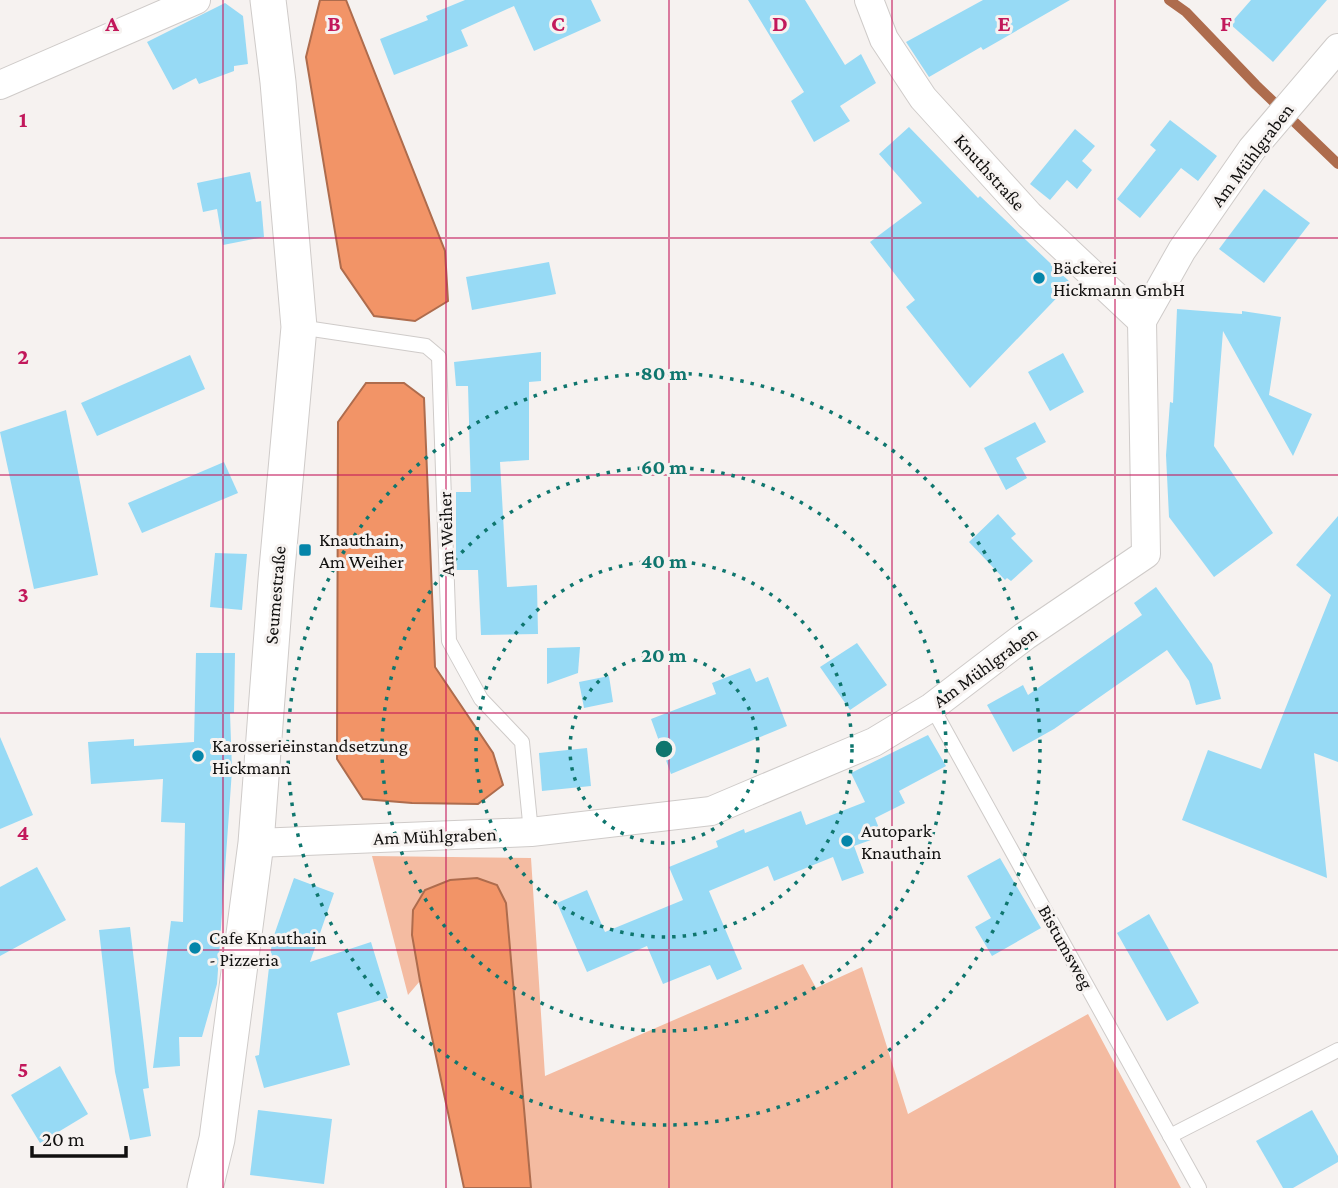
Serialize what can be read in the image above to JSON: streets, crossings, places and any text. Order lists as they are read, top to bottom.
{
  "streets": {
    "street": ["Am Mühlgraben", "Knuthstraße", "Seumestraße"],
    "lane": ["Am Weiher", "Bistumsweg"]
  },
  "crossings": [
    ["Am Mühlgraben", "Knuthstraße"],
    ["Am Mühlgraben", "Am Weiher"],
    ["Am Mühlgraben", "Seumestraße"],
    ["Am Mühlgraben", "Bistumsweg"],
    ["Am Weiher", "Seumestraße"]
  ],
  "places": {
    "other": [
      "Bäckerei Hickmann GmbH",
      "Karosserieinstandsetzung Hickmann",
      "Autopark Knauthain",
      "Cafe Knauthain - Pizzeria"
    ],
    "transit": ["Knauthain, Am Weiher"]
  },
  "scale_bar": "20 m",
  "grid": {
    "columns": [
      "A",
      "B",
      "C",
      "D",
      "E",
      "F"
    ],
    "rows": [
      "1",
      "2",
      "3",
      "4",
      "5"
    ]
  },
  "rings": [
    "80 m",
    "60 m",
    "40 m",
    "20 m"
  ]
}
